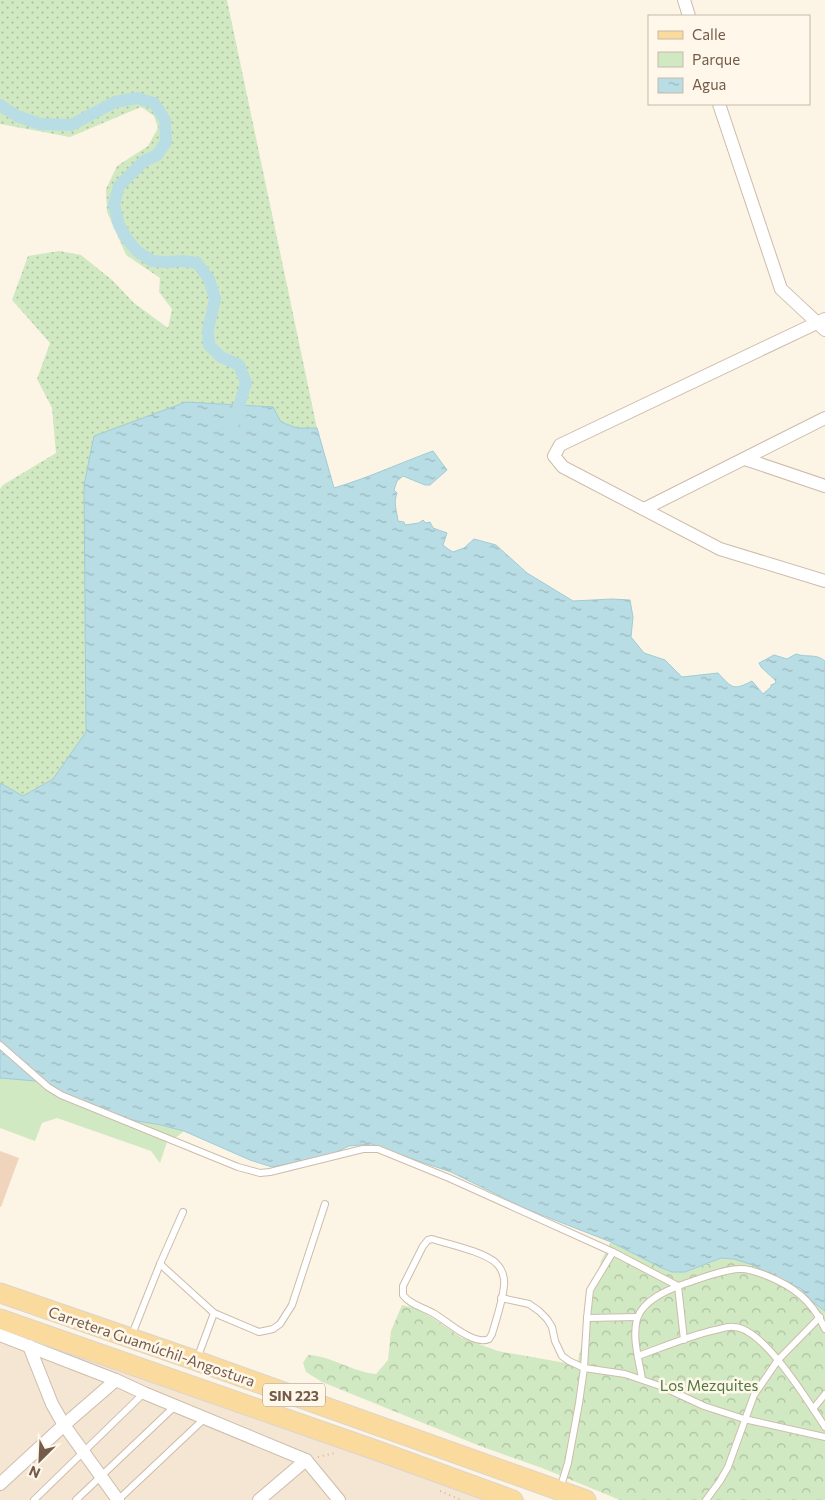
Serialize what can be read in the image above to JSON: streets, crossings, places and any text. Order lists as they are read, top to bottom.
{
  "streets": {
    "main road": ["Carretera Guamúchil-Angostura", "SIN 223"]
  },
  "parks": ["Los Mezquites"],
  "legend": ["Calle", "Parque", "Agua"],
  "north": "bottom left"
}
